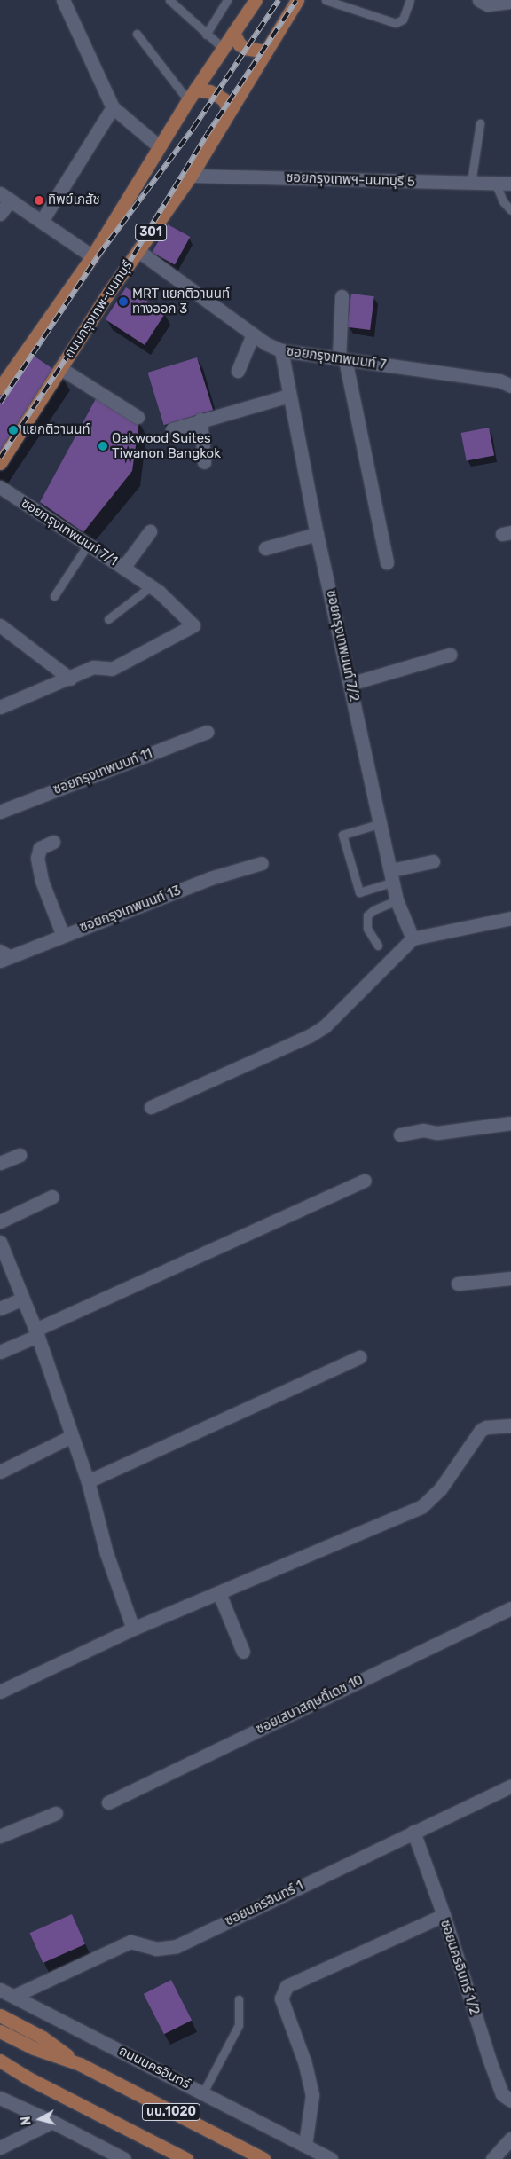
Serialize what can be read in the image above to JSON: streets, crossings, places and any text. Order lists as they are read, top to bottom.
{
  "streets": {
    "main road": ["301", "ถนนกรุงเทพ-นนทบุรี", "นบ.1020"],
    "street": [
      "ซอยกรุงเทพฯ-นนทบุรี 5",
      "ซอยกรุงเทพนนท์ 7",
      "ซอยกรุงเทพนนท์ 7/1",
      "ซอยกรุงเทพนนท์ 7/2",
      "ซอยกรุงเทพนนท์ 11",
      "ซอยกรุงเทพนนท์ 13",
      "ซอยเสนาสฤษดิ์เดช 10",
      "ซอยนครอินทร์ 1",
      "ซอยนครอินทร์ 1/2",
      "ถนนนครอินทร์"
    ]
  },
  "crossings": [
    ["ซอยกรุงเทพฯ-นนทบุรี 5", "ถนนกรุงเทพ-นนทบุรี"],
    ["ถนนกรุงเทพ-นนทบุรี", "ซอยกรุงเทพนนท์ 7"],
    ["ซอยกรุงเทพนนท์ 7", "ซอยกรุงเทพนนท์ 7/2"],
    ["ซอยนครอินทร์ 1", "ซอยนครอินทร์ 1/2"],
    ["ซอยนครอินทร์ 1", "ถนนนครอินทร์"]
  ],
  "places": [
    "ทิพย์เภสัช",
    "MRT แยกติวานนท์ ทางออก 3",
    "แยกติวานนท์",
    "Oakwood Suites Tiwanon Bangkok"
  ],
  "north": "left"
}
